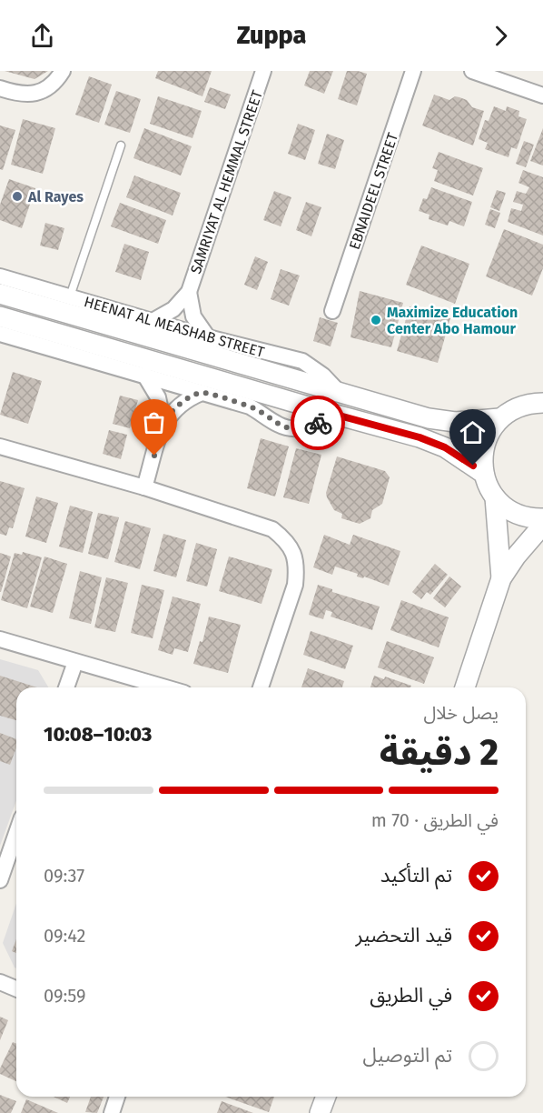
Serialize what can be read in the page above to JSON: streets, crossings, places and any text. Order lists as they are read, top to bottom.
{
  "streets": {
    "street": ["SAMRIYAT AL HEMMAL STREET", "EBNAIDEEL STREET", "HEENAT AL MEASHAB STREET"]
  },
  "crossings": [
    ["SAMRIYAT AL HEMMAL STREET", "HEENAT AL MEASHAB STREET"]
  ],
  "places": ["Al Rayes", "Maximize Education Center Abo Hamour"],
  "page": {
    "header": "Zuppa",
    "heading": ["2 دقيقة", "يصل خلال", "10:03–10:08"],
    "bar": "في الطريق · 70 m",
    "list": [
      ["تم التأكيد", "09:37"],
      ["قيد التحضير", "09:42"],
      ["في الطريق", "09:59"],
      "تم التوصيل"
    ]
  }
}
